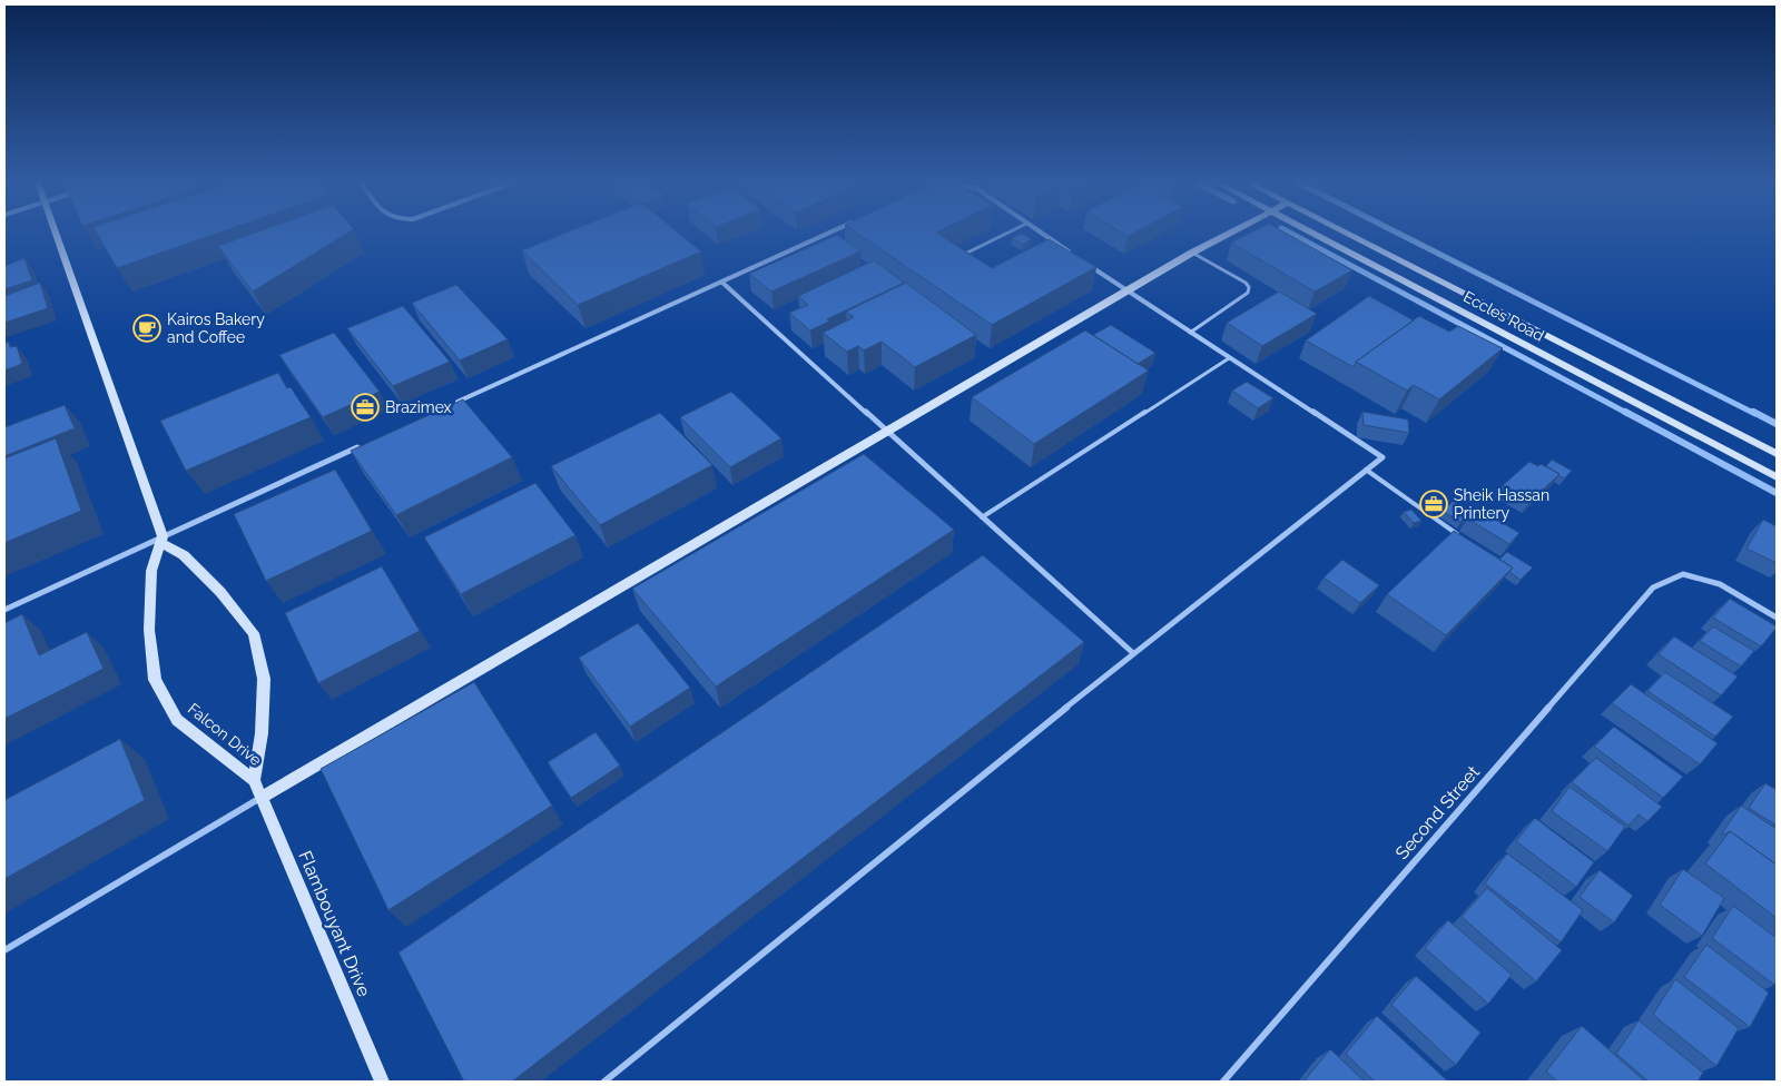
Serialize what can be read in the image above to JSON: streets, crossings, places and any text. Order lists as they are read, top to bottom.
{
  "streets": {
    "street": [
      "Eccles Road",
      "Falcon Drive",
      "Second Street",
      "Flambouyant Drive"
    ]
  },
  "crossings": [
    ["Falcon Drive", "Flambouyant Drive"]
  ],
  "places": {
    "cafe": ["Kairos Bakery and Coffee"],
    "office": ["Brazimex", "Sheik Hassan Printery"]
  }
}
